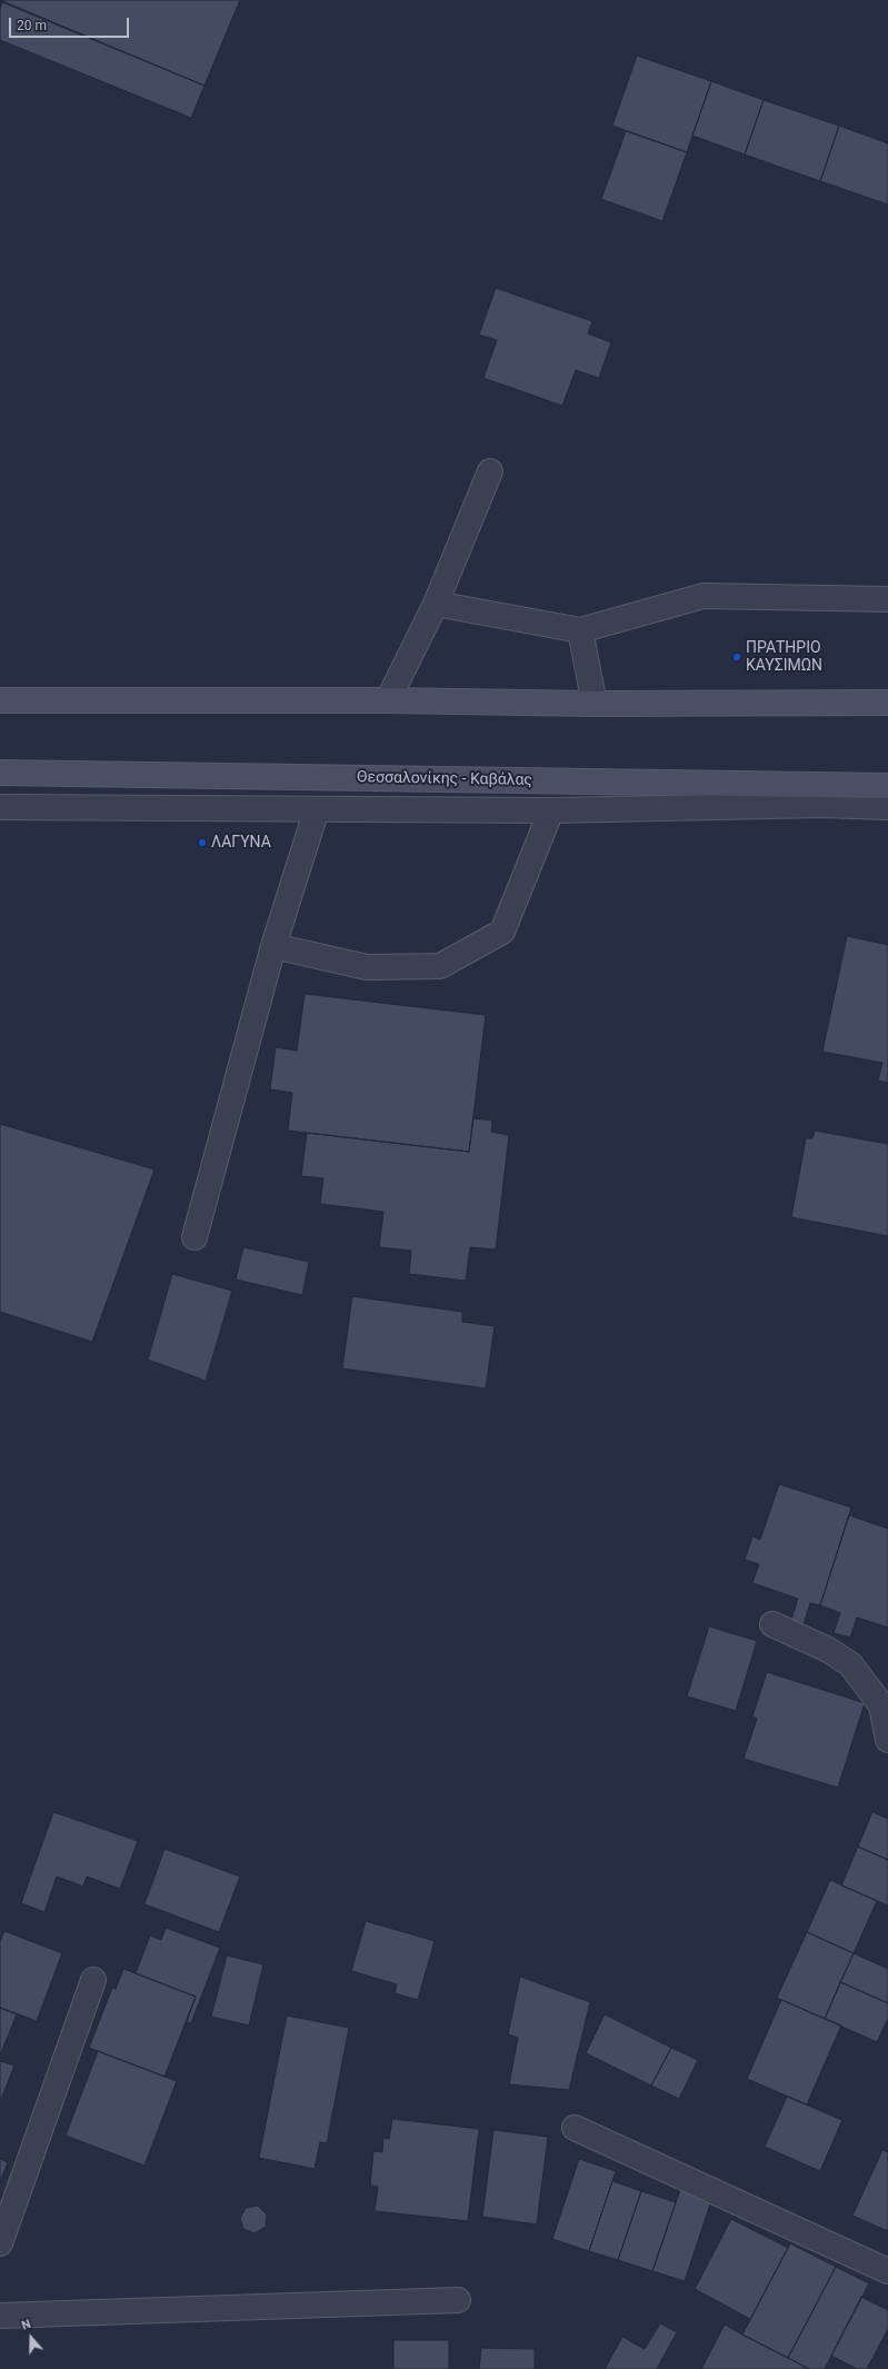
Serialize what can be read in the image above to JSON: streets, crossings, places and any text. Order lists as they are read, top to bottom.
{
  "streets": {
    "main road": ["Θεσσαλονίκης - Καβάλας"]
  },
  "places": ["ΠΡΑΤΗΡΙΟ ΚΑΥΣΙΜΩΝ", "ΛΑΓΥΝΑ"],
  "scale_bar": "20 m",
  "north": "top"
}
